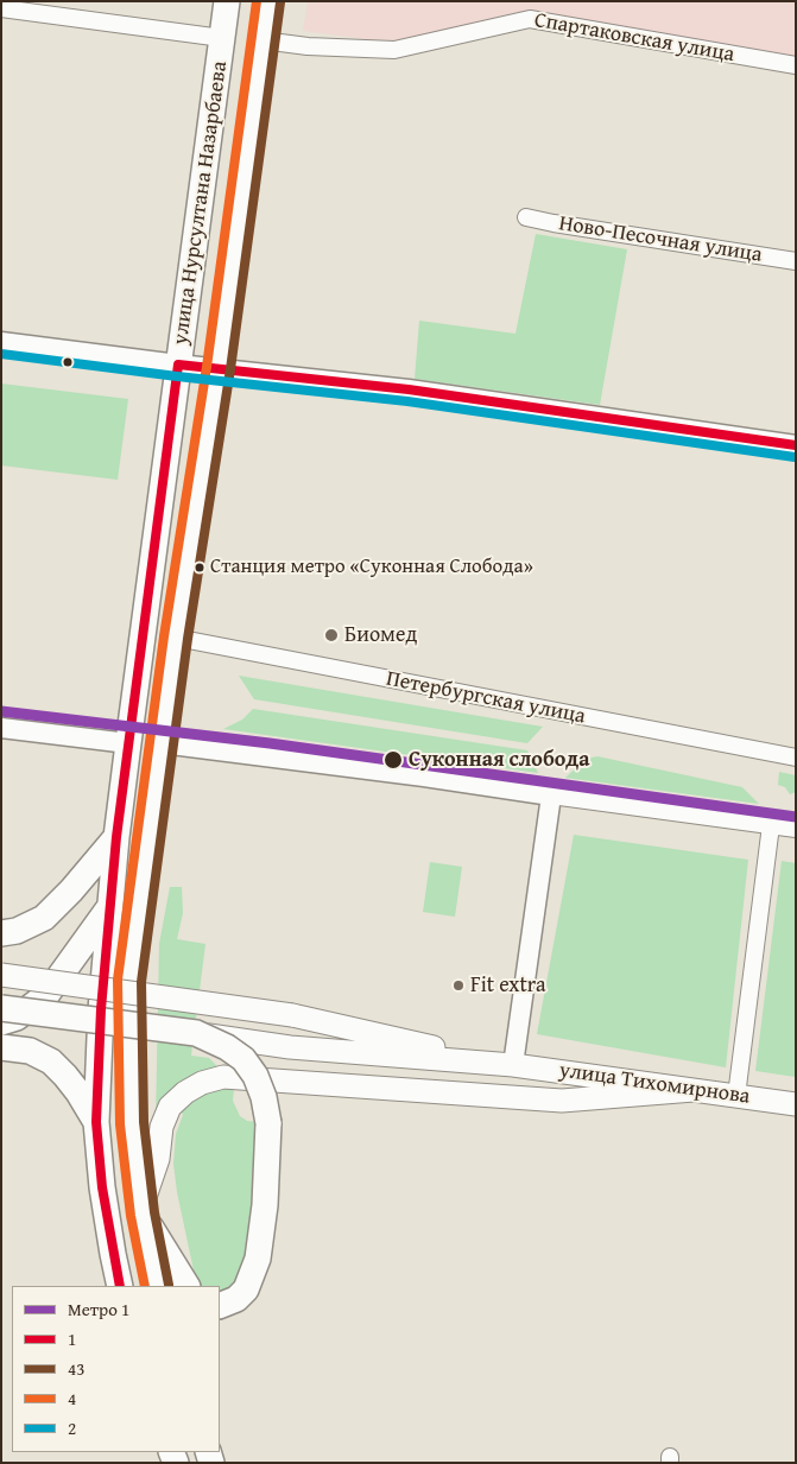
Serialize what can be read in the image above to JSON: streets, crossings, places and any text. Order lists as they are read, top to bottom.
{
  "streets": {
    "main road": ["улица Нурсултана Назарбаева", "улица Тихомирнова"],
    "street": ["Спартаковская улица", "Ново-Песочная улица", "Петербургская улица"]
  },
  "crossings": [
    ["Спартаковская улица", "улица Нурсултана Назарбаева"],
    ["улица Нурсултана Назарбаева", "Петербургская улица"]
  ],
  "places": [
    "Станция метро «Суконная Слобода»",
    "Биомед",
    "Суконная слобода",
    "Fit extra"
  ],
  "lines": [
    "transit line 4",
    "transit line 43",
    "transit line 2",
    "transit line 1",
    "metro line 1"
  ],
  "legend": [
    "Метро 1",
    "1",
    "43",
    "4",
    "2"
  ]
}
